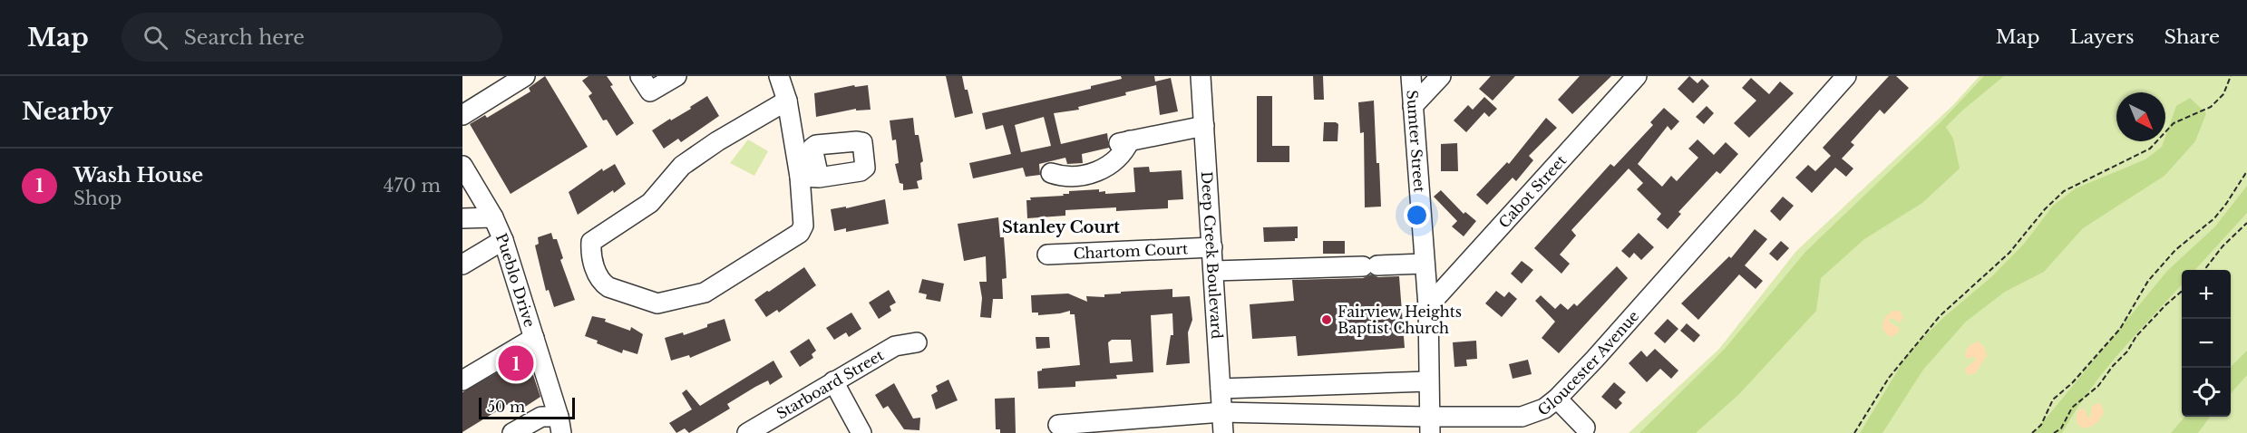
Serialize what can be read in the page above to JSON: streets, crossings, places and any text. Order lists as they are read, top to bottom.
{
  "streets": {
    "street": [
      "Sumter Street",
      "Cabot Street",
      "Chartom Court",
      "Deep Creek Boulevard",
      "Pueblo Drive",
      "Gloucester Avenue",
      "Starboard Street"
    ]
  },
  "crossings": [
    ["Sumter Street", "Cabot Street"],
    ["Sumter Street", "Gloucester Avenue"],
    ["Chartom Court", "Deep Creek Boulevard"],
    ["Deep Creek Boulevard", "Gloucester Avenue"]
  ],
  "districts": ["Stanley Court"],
  "places": ["Fairview Heights Baptist Church"],
  "scale_bar": "50 m",
  "north": "bottom right",
  "page": {
    "header": "Map",
    "search": "Search here",
    "nav": ["Map", "Layers", "Share"],
    "heading": "Nearby",
    "list": [
      {
        "mark": "1",
        "name": "Wash House",
        "note": "Shop",
        "value": "470 m"
      }
    ],
    "map_buttons": ["+", "−"],
    "pins": "1",
    "scale": "50 m"
  }
}
